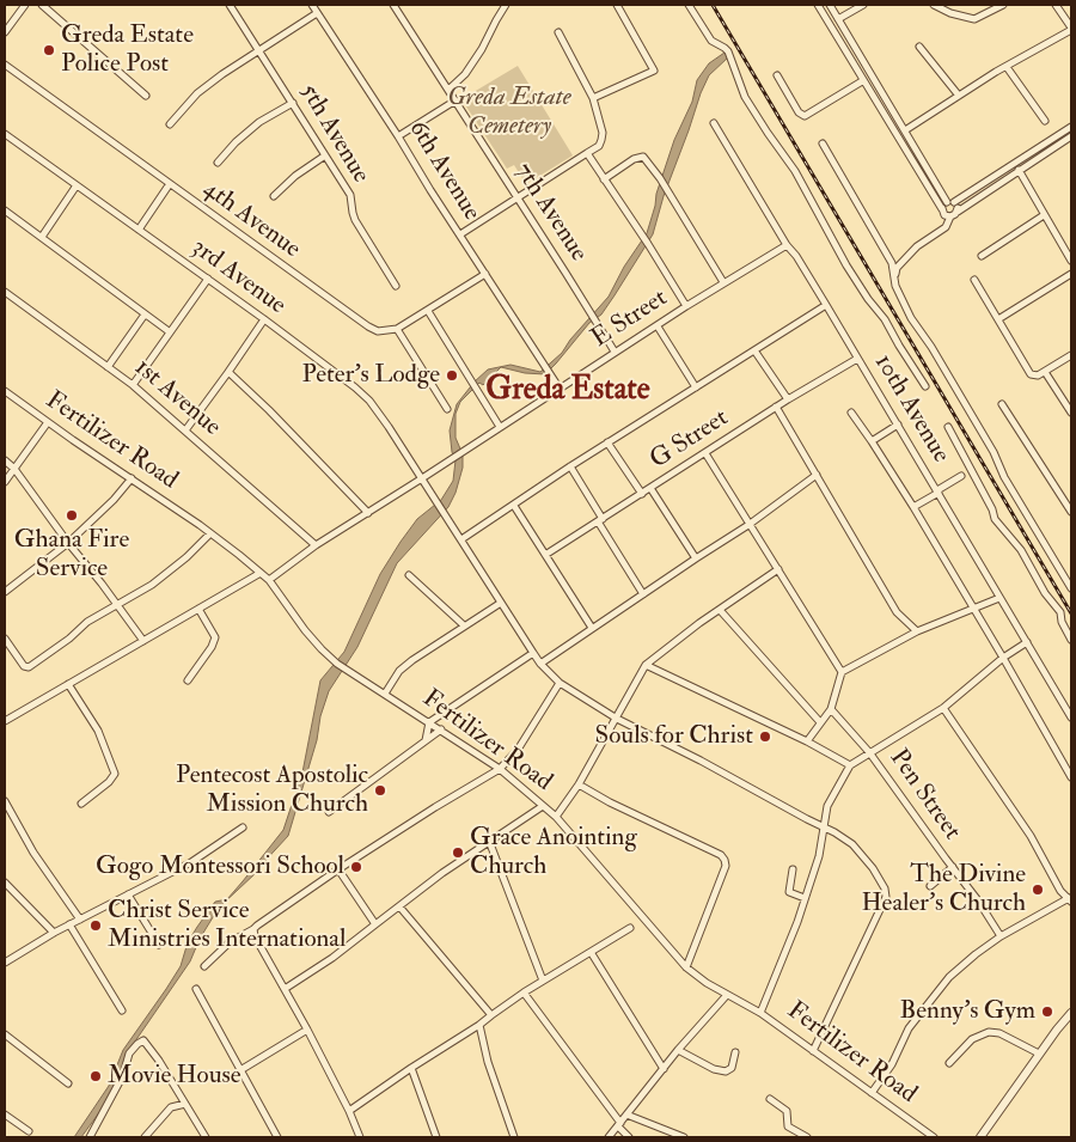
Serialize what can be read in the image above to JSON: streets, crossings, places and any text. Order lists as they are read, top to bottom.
{
  "streets": {
    "street": [
      "5th Avenue",
      "6th Avenue",
      "7th Avenue",
      "4th Avenue",
      "3rd Avenue",
      "E Street",
      "1st Avenue",
      "10th Avenue",
      "G Street",
      "Fertilizer Road",
      "Pen Street"
    ]
  },
  "crossings": [
    ["6th Avenue", "E Street"],
    ["7th Avenue", "E Street"],
    ["3rd Avenue", "E Street"],
    ["3rd Avenue", "Fertilizer Road"],
    ["E Street", "1st Avenue"],
    ["E Street", "10th Avenue"],
    ["E Street", "Fertilizer Road"],
    ["10th Avenue", "G Street"]
  ],
  "districts": ["Greda Estate"],
  "parks": ["Greda Estate Cemetery"],
  "places": [
    "Greda Estate Police Post",
    "Peter's Lodge",
    "Ghana Fire Service",
    "Souls for Christ",
    "Pentecost Apostolic Mission Church",
    "Grace Anointing Church",
    "Gogo Montessori School",
    "The Divine Healer’s Church",
    "Christ Service Ministries International",
    "Benny’s Gym",
    "Movie House"
  ]
}
